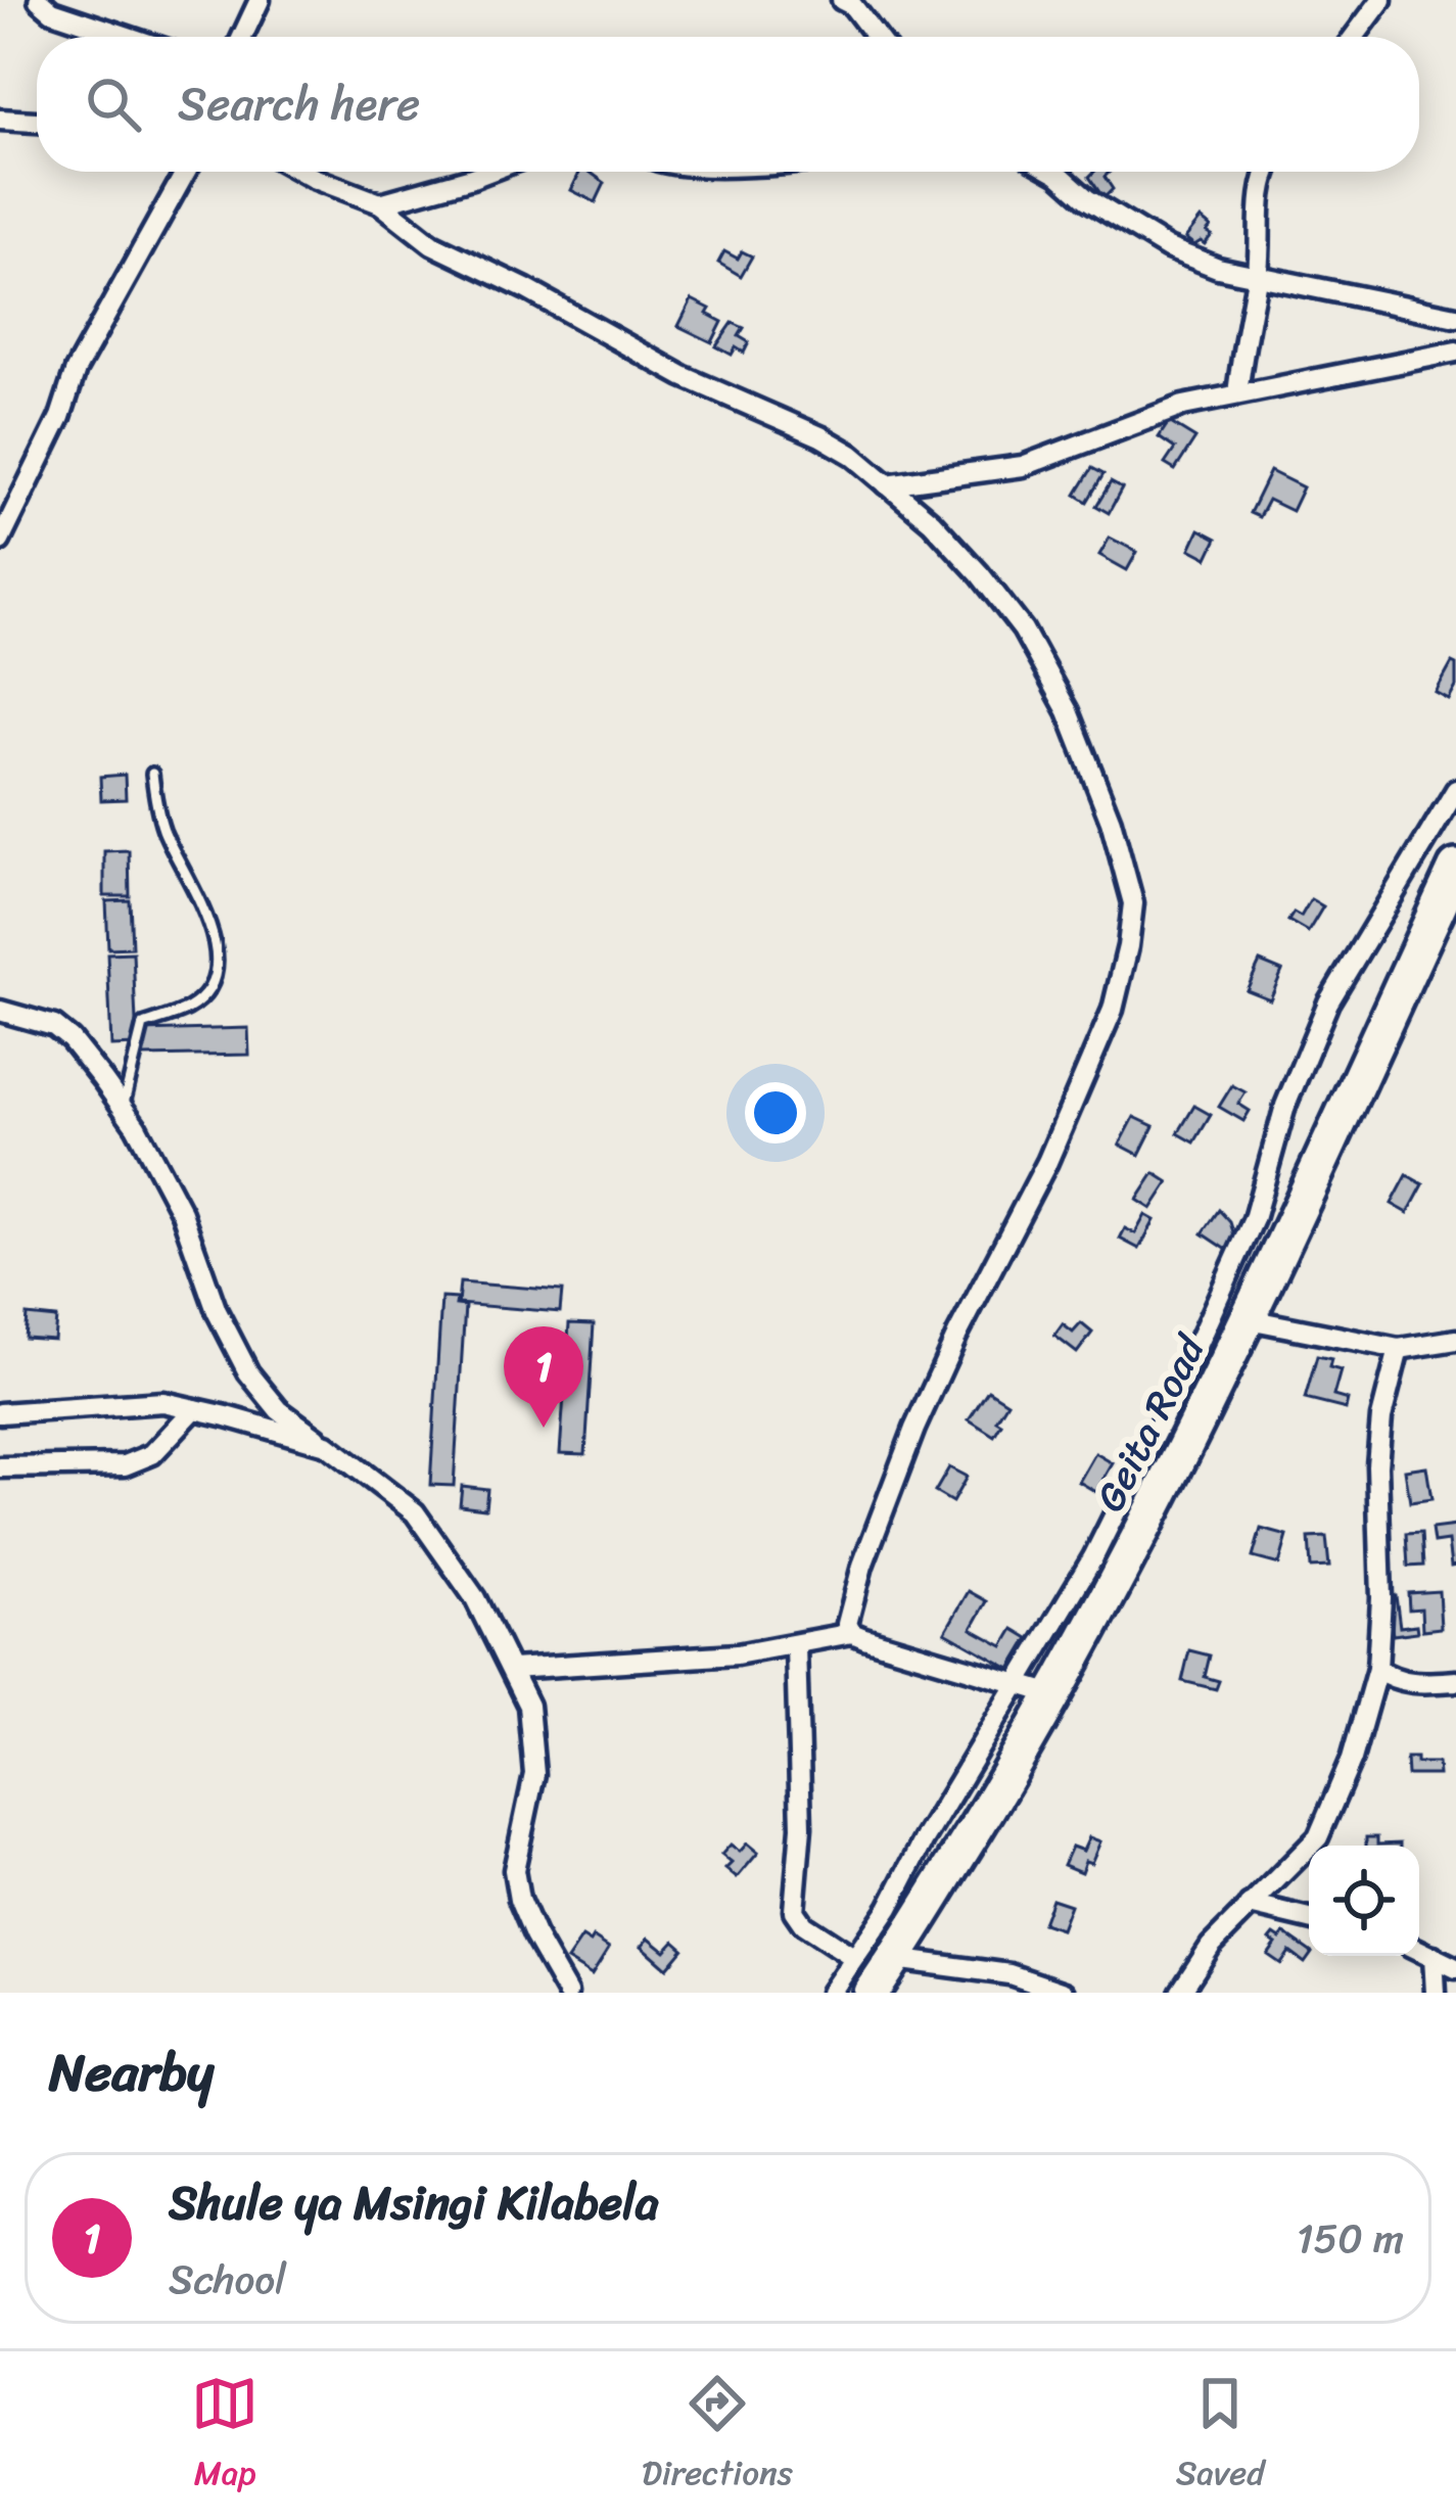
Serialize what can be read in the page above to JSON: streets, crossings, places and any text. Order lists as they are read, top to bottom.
{
  "streets": {
    "highway": ["Geita Road"]
  },
  "page": {
    "search": "Search here",
    "pins": "1",
    "heading": "Nearby",
    "list": [
      {
        "mark": "1",
        "name": "Shule ya Msingi Kilabela",
        "note": "School",
        "value": "150 m"
      }
    ],
    "nav": ["Map", "Directions", "Saved"]
  }
}
